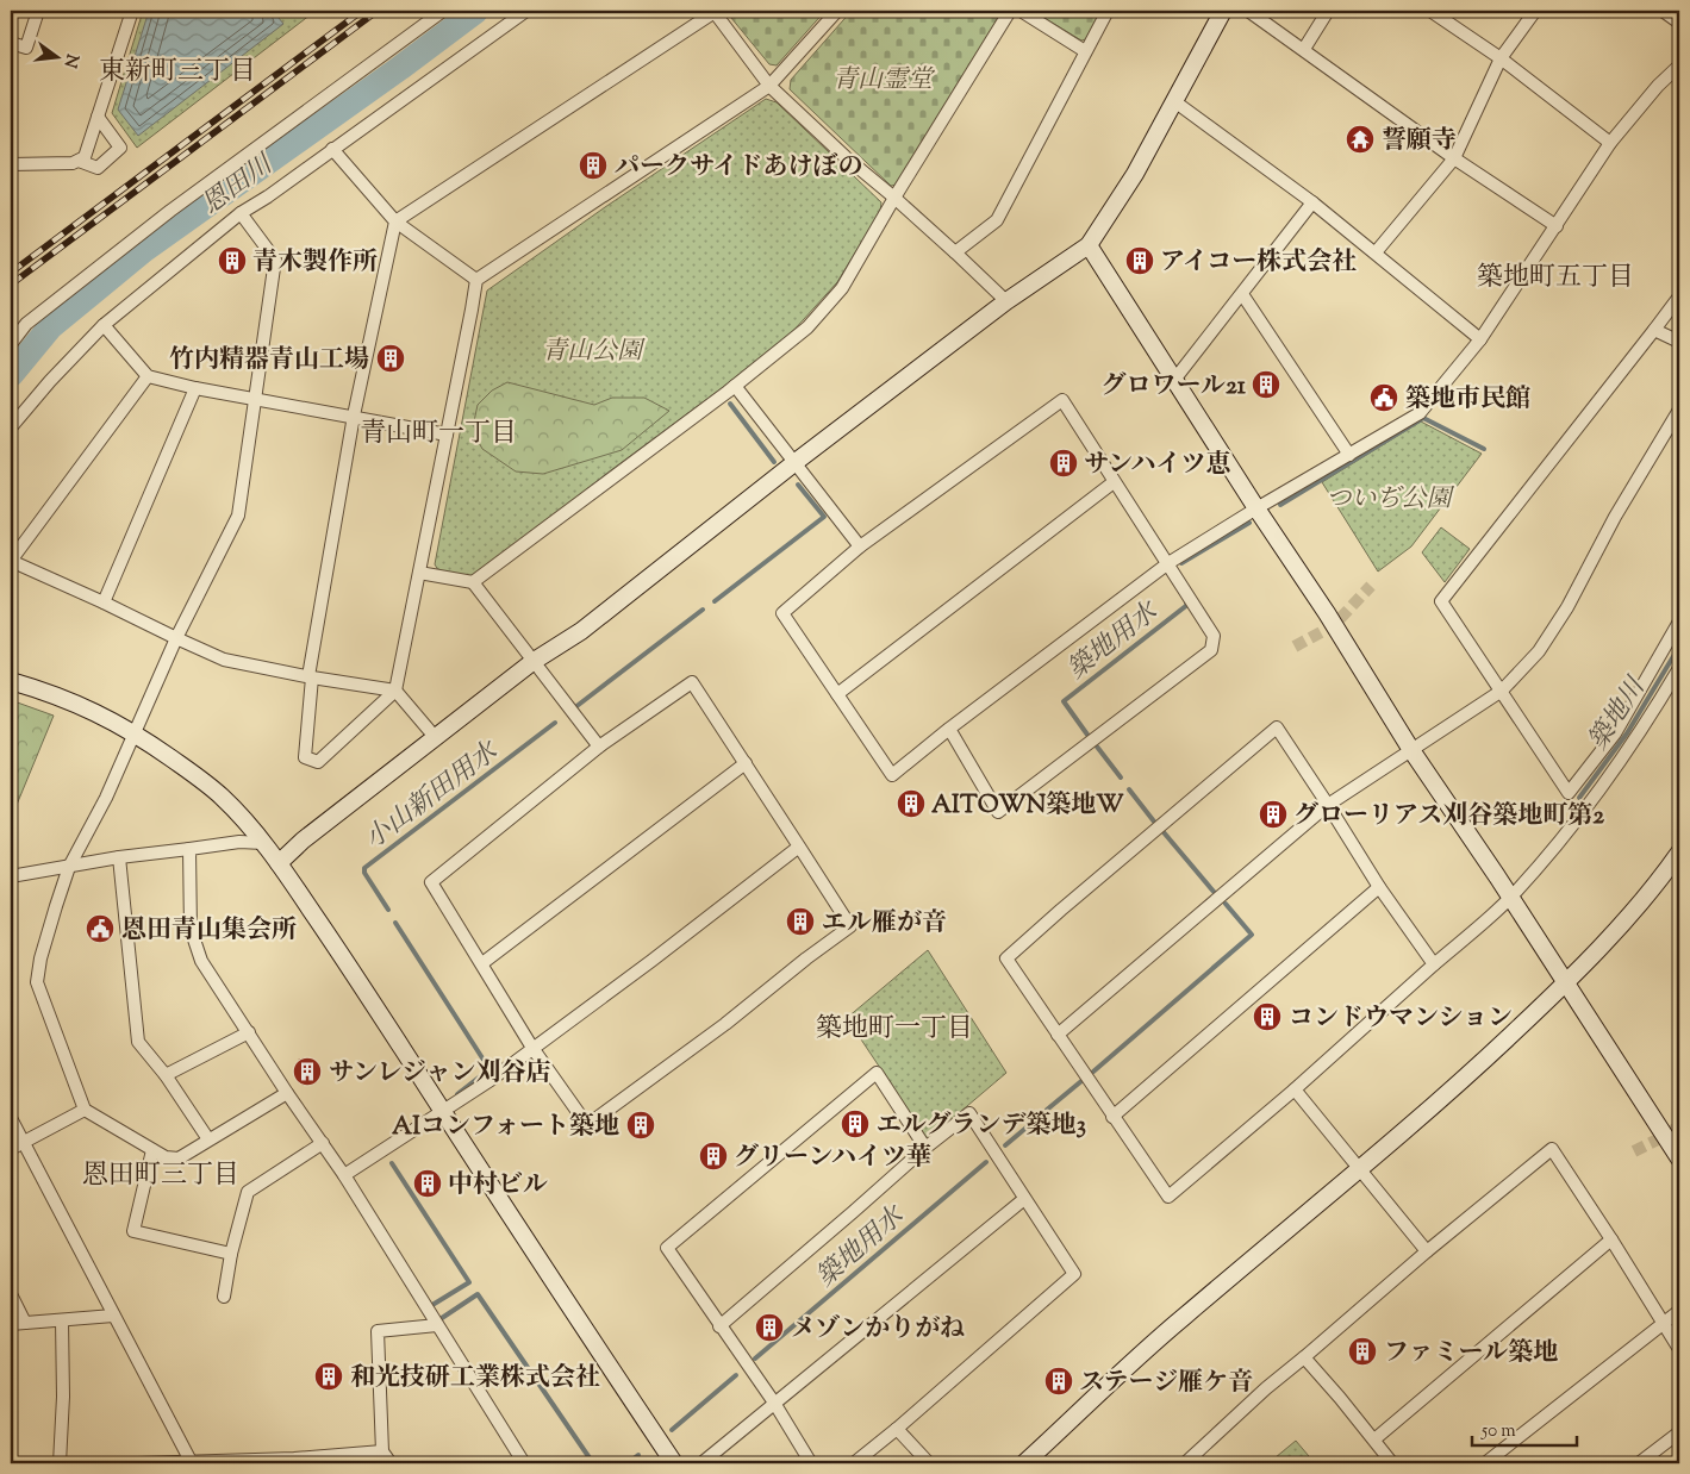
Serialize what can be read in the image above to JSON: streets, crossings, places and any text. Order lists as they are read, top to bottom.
{
  "districts": [
    "東新町三丁目",
    "築地町五丁目",
    "青山町一丁目",
    "築地町一丁目",
    "恩田町三丁目"
  ],
  "water": [
    "恩田川",
    "築地用水",
    "築地川",
    "小山新田用水"
  ],
  "parks": ["青山霊堂", "青山公園", "ついぢ公園"],
  "places": {
    "temple": ["誓願寺"],
    "building": [
      "パークサイドあけぼの",
      "青木製作所",
      "アイコー株式会社",
      "竹内精器青山工場",
      "グロワール21",
      "サンハイツ恵",
      "AITOWN築地W",
      "グローリアス刈谷築地町第2",
      "エル雁が音",
      "コンドウマンション",
      "サンレジャン刈谷店",
      "エルグランデ築地3",
      "AIコンフォート築地",
      "グリーンハイツ華",
      "中村ビル",
      "メゾンかりがね",
      "ファミール築地",
      "和光技研工業株式会社",
      "ステージ雁ケ音"
    ],
    "public building": ["築地市民館", "恩田青山集会所"]
  },
  "scale_bar": "50 m",
  "north": "right"
}
